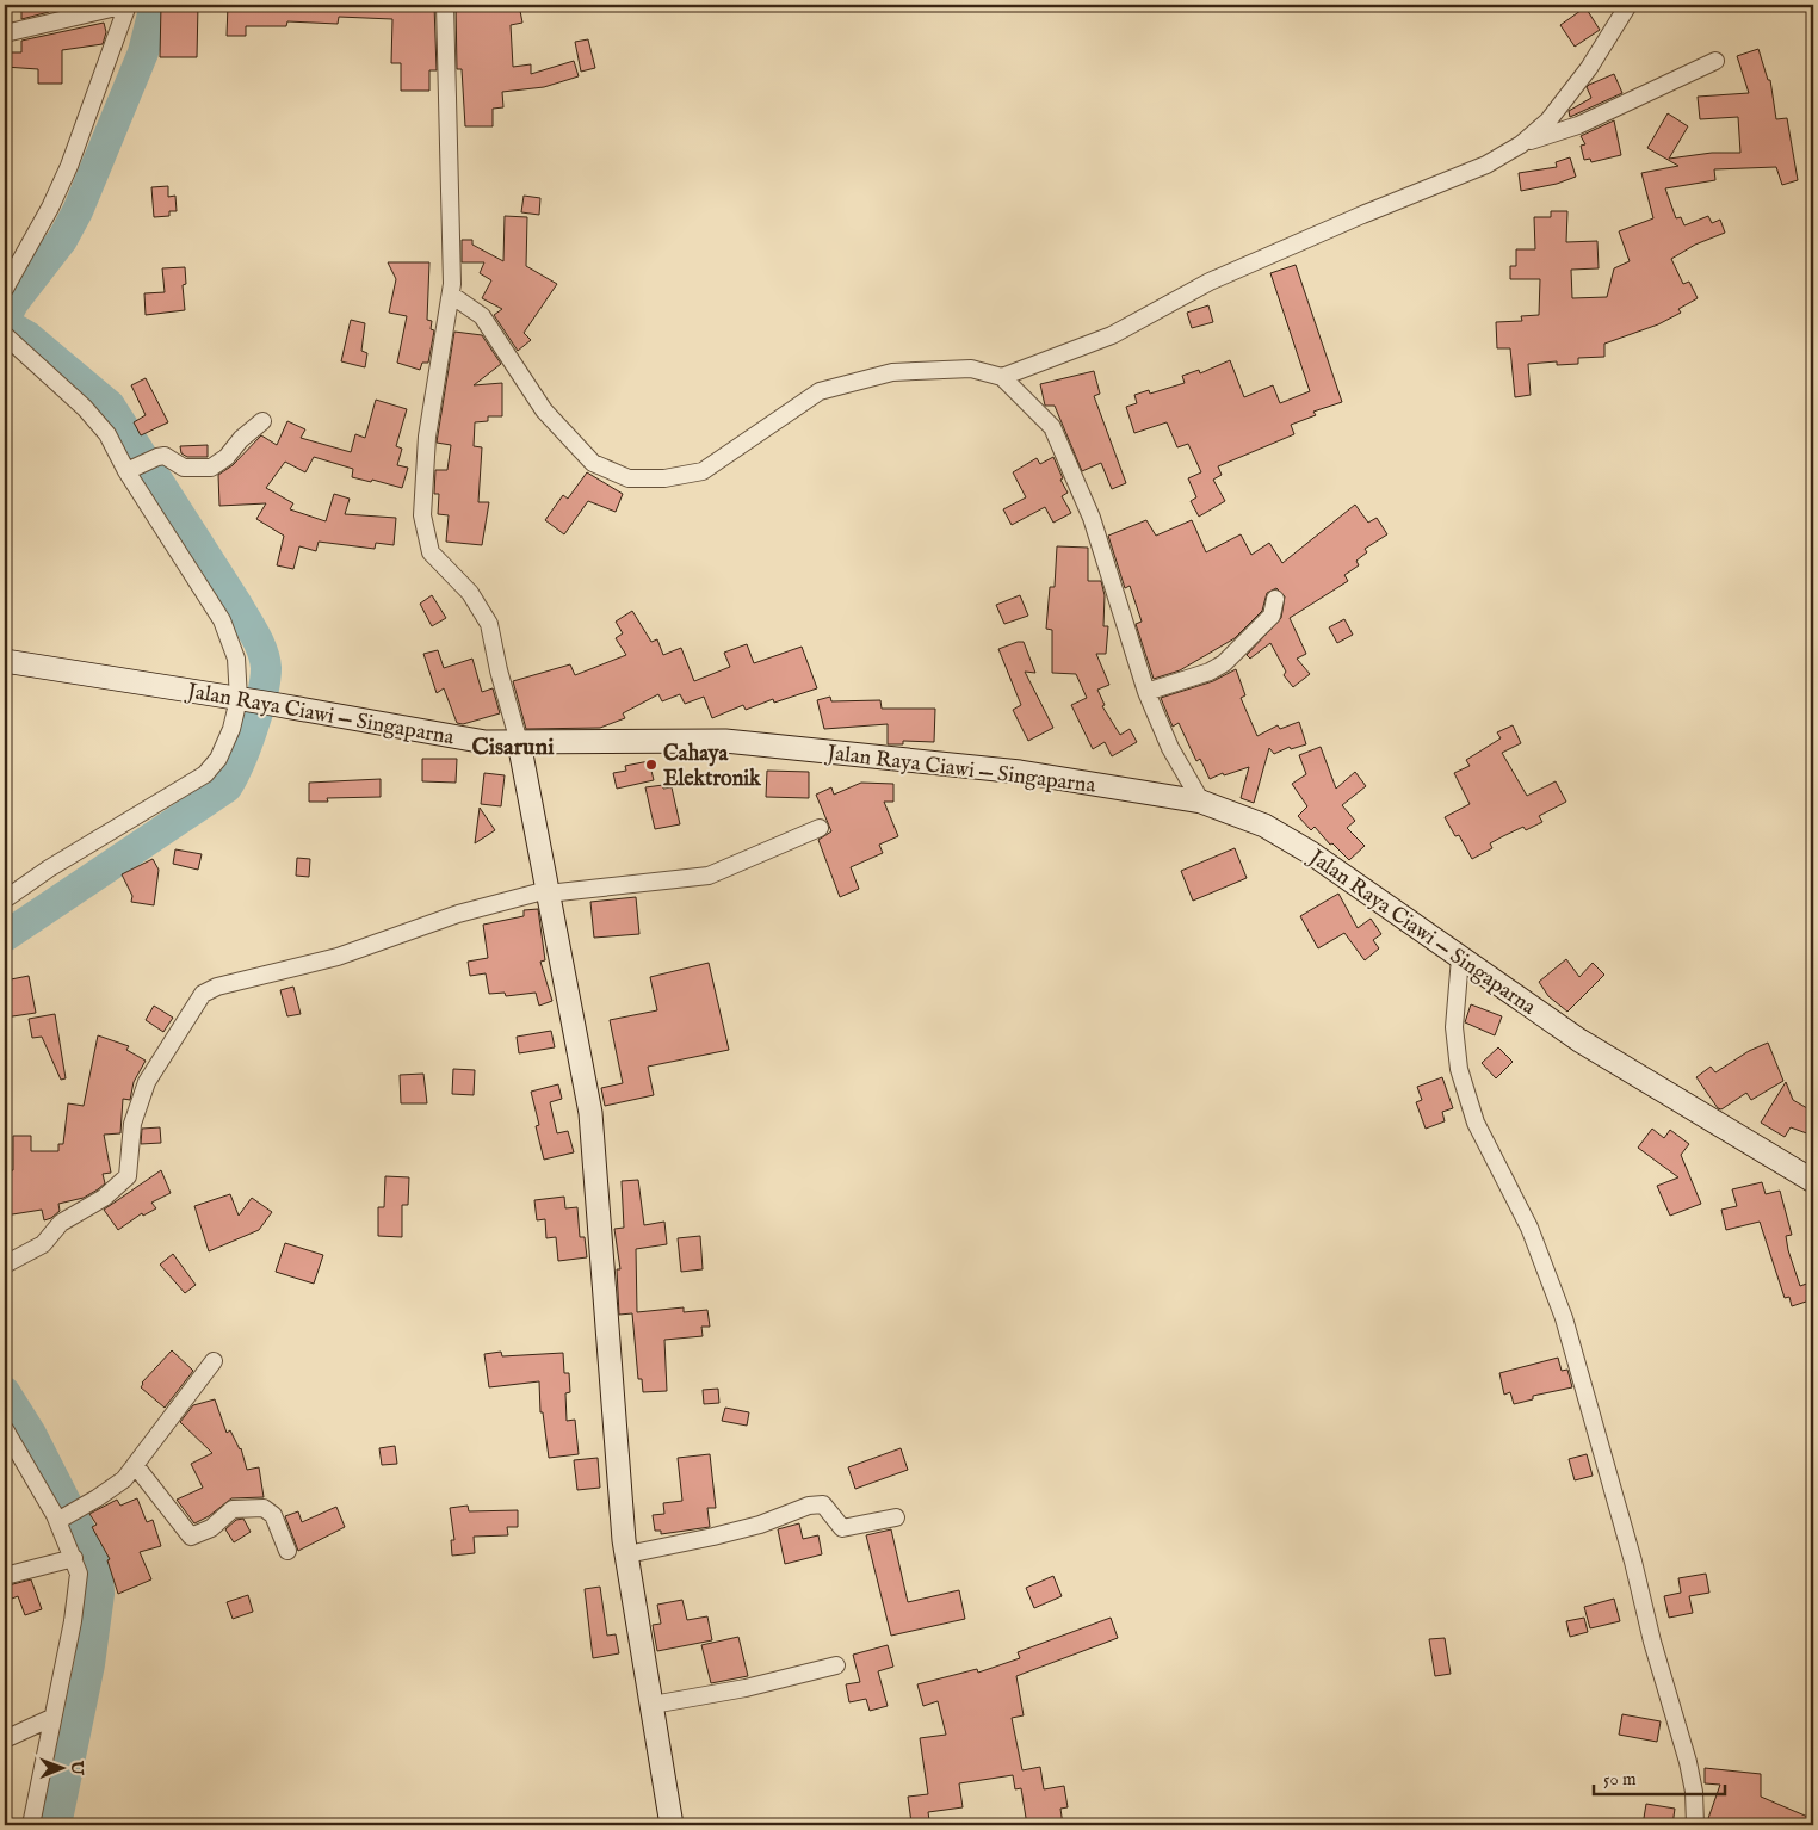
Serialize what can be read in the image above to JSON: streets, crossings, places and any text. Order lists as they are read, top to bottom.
{
  "streets": {
    "main road": ["Jalan Raya Ciawi — Singaparna"]
  },
  "districts": ["Cisaruni"],
  "places": ["Cahaya Elektronik"],
  "scale_bar": "50 m",
  "north": "right"
}
